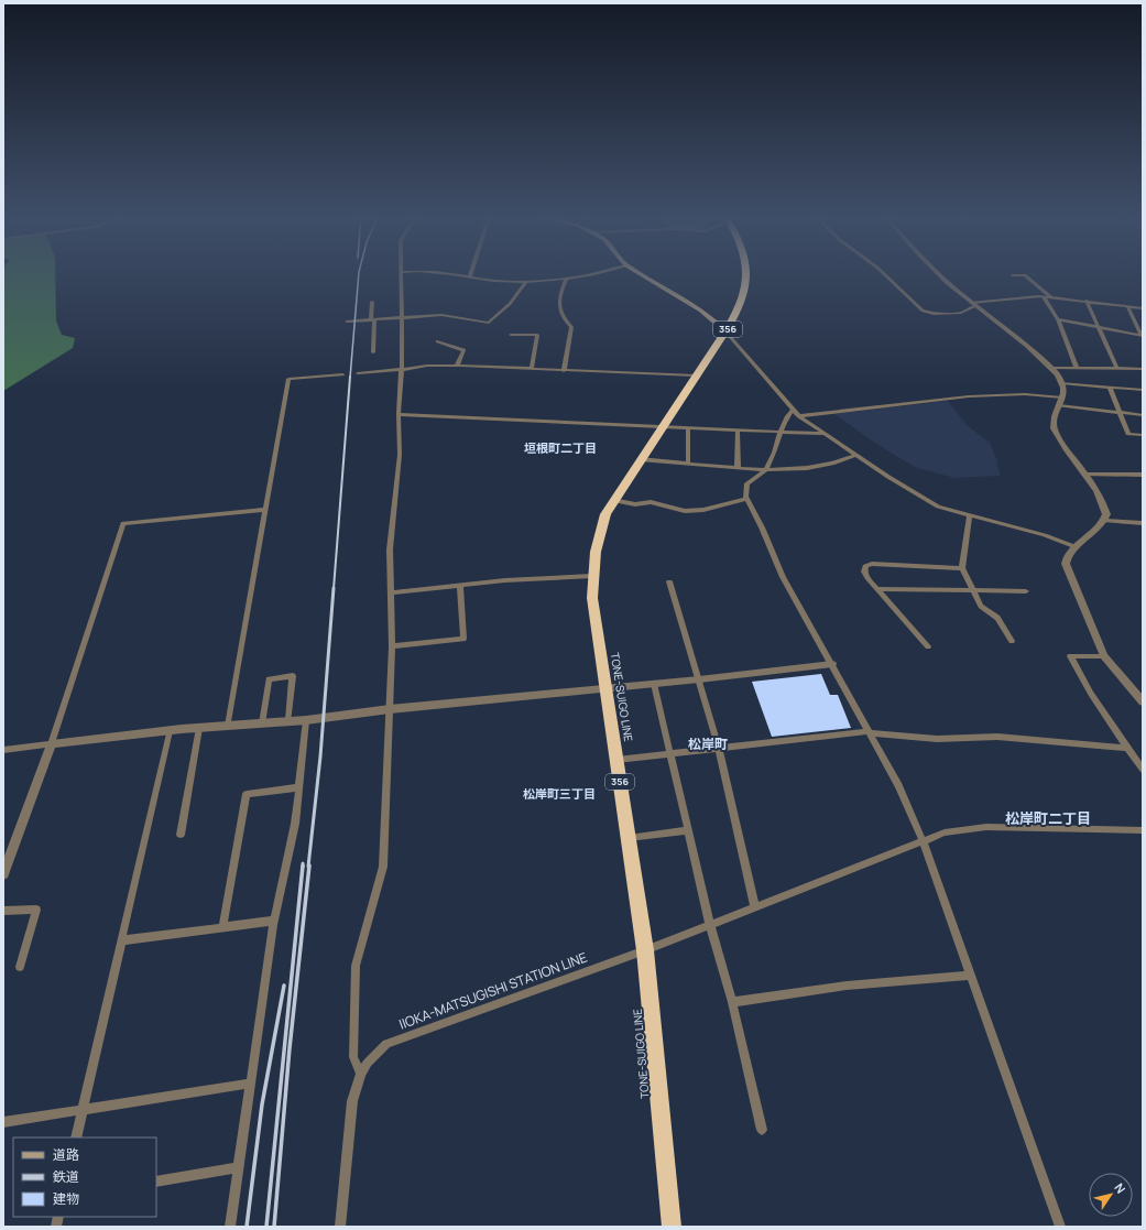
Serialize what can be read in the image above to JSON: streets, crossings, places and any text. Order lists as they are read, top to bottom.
{
  "streets": {
    "highway": ["356", "TONE-SUIGO LINE"],
    "street": ["IIOKA-MATSUGISHI STATION LINE"]
  },
  "crossings": [
    ["TONE-SUIGO LINE", "IIOKA-MATSUGISHI STATION LINE"]
  ],
  "districts": [
    "垣根町二丁目",
    "松岸町",
    "松岸町三丁目",
    "松岸町二丁目"
  ],
  "legend": ["道路", "鉄道", "建物"],
  "north": "top right"
}
